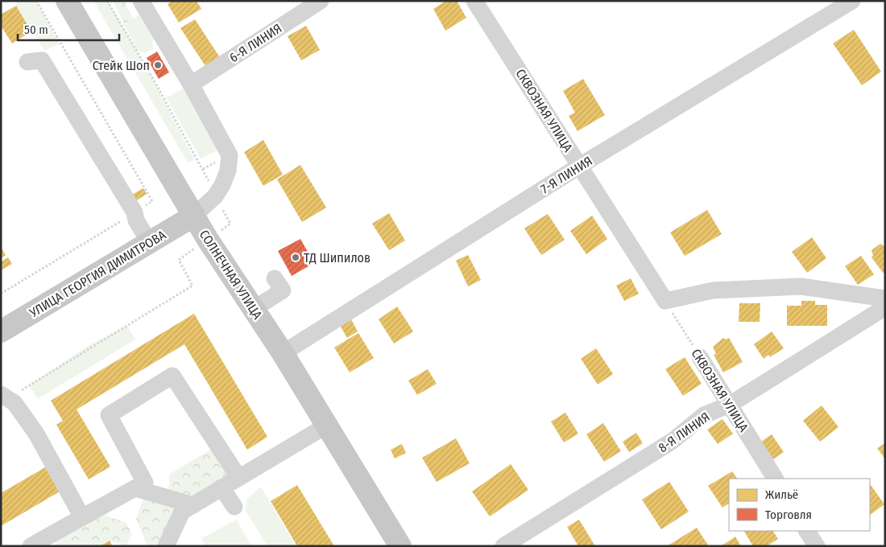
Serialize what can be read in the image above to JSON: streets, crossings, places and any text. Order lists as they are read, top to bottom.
{
  "streets": {
    "main road": ["УЛИЦА ГЕОРГИЯ ДИМИТРОВА", "СОЛНЕЧНАЯ УЛИЦА"],
    "street": [
      "6-Я ЛИНИЯ",
      "СКВОЗНАЯ УЛИЦА",
      "7-Я ЛИНИЯ",
      "8-Я ЛИНИЯ"
    ]
  },
  "crossings": [
    ["СКВОЗНАЯ УЛИЦА", "7-Я ЛИНИЯ"],
    ["СКВОЗНАЯ УЛИЦА", "8-Я ЛИНИЯ"],
    ["7-Я ЛИНИЯ", "СОЛНЕЧНАЯ УЛИЦА"],
    ["УЛИЦА ГЕОРГИЯ ДИМИТРОВА", "СОЛНЕЧНАЯ УЛИЦА"]
  ],
  "places": ["Стейк Шоп", "ТД Шипилов"],
  "legend": ["Жильё", "Торговля"],
  "scale_bar": "50 m"
}
